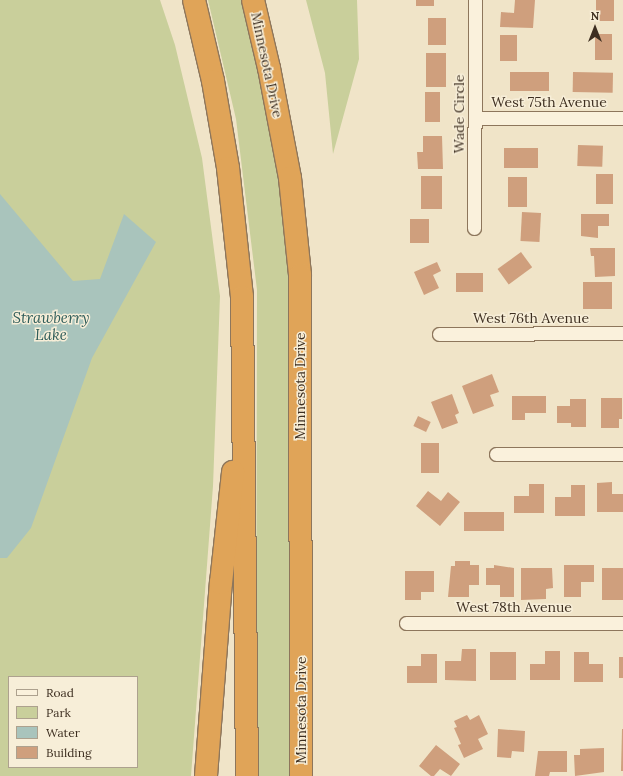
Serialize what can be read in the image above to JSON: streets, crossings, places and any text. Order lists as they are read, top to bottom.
{
  "streets": {
    "highway": ["Minnesota Drive"],
    "street": [
      "West 75th Avenue",
      "Wade Circle",
      "West 76th Avenue",
      "West 78th Avenue"
    ]
  },
  "crossings": [
    ["West 75th Avenue", "Wade Circle"]
  ],
  "water": ["Strawberry Lake"],
  "legend": [
    "Road",
    "Park",
    "Water",
    "Building"
  ],
  "north": "top"
}
